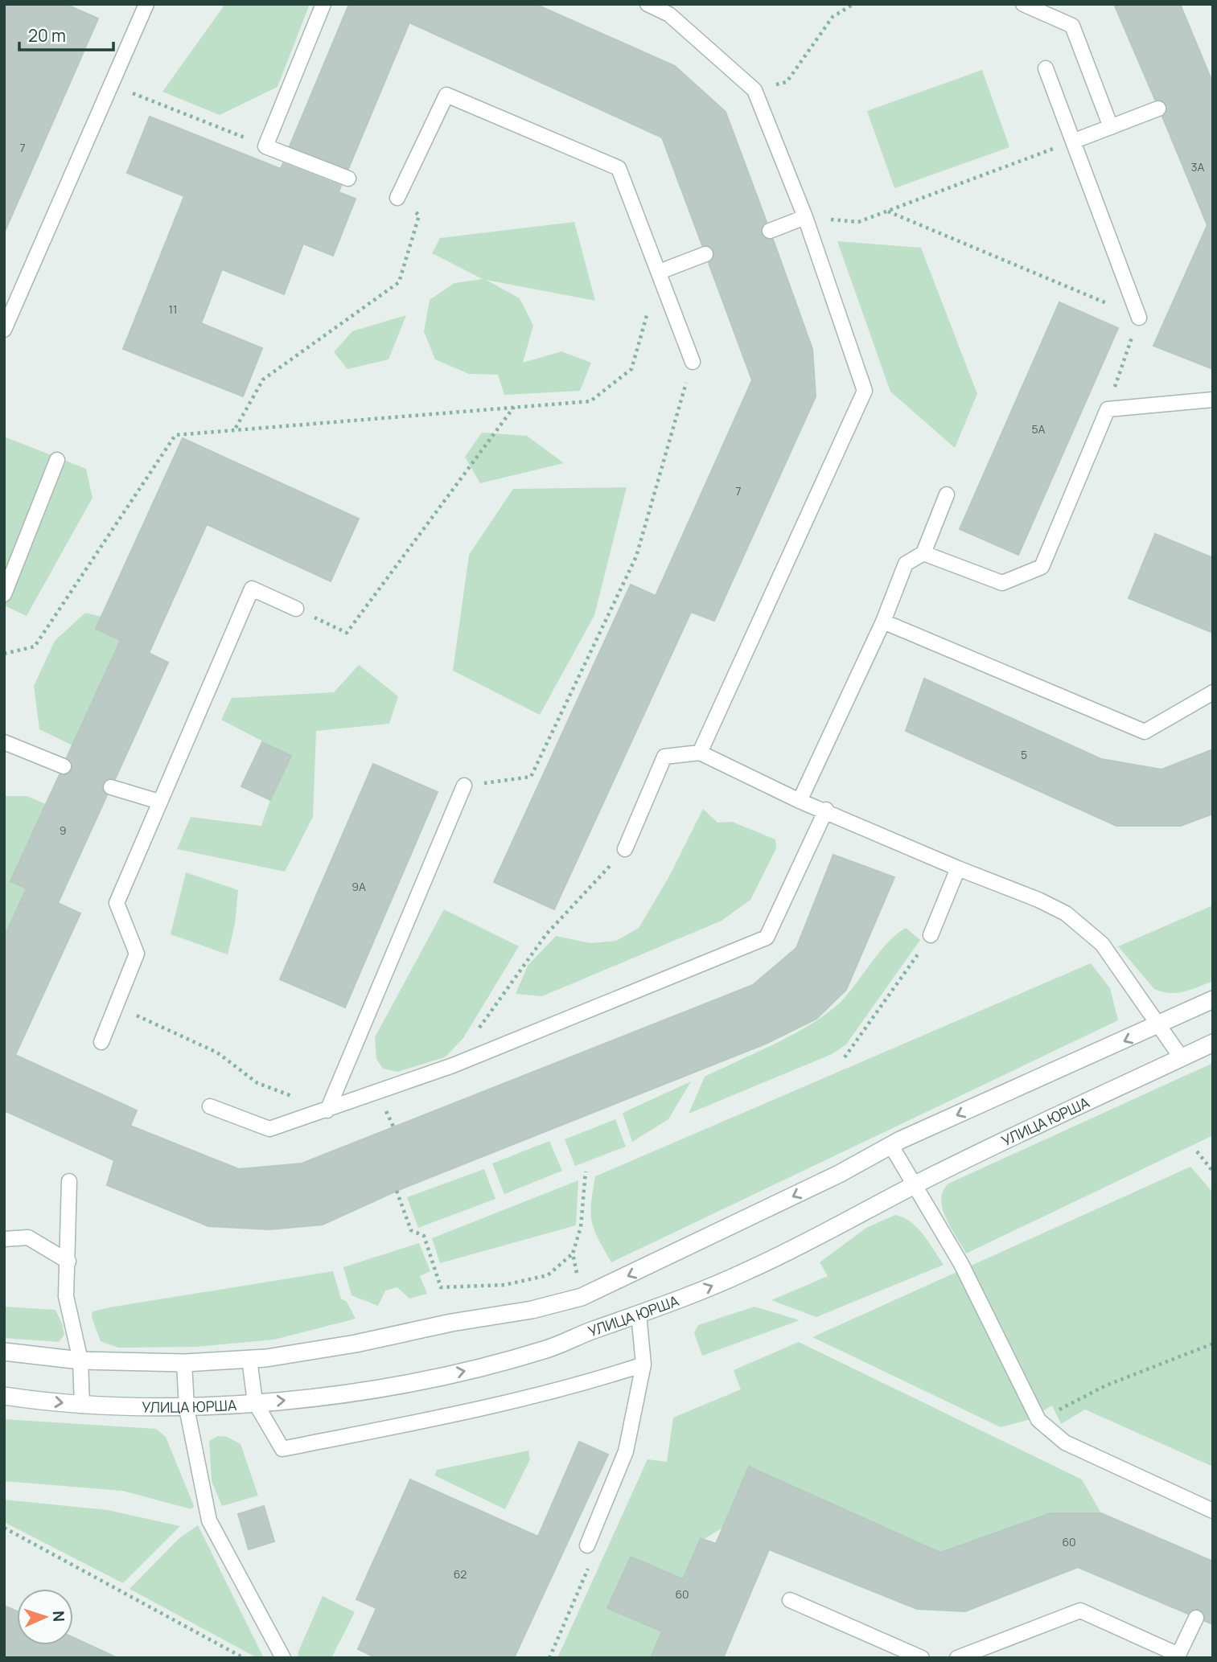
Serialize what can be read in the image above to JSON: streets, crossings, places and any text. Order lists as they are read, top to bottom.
{
  "streets": {
    "street": ["УЛИЦА ЮРША"]
  },
  "house_numbers": [
    "7",
    "3А",
    "11",
    "5А",
    "7",
    "5",
    "9",
    "9А",
    "60",
    "62",
    "60"
  ],
  "scale_bar": "20 m",
  "north": "right"
}
